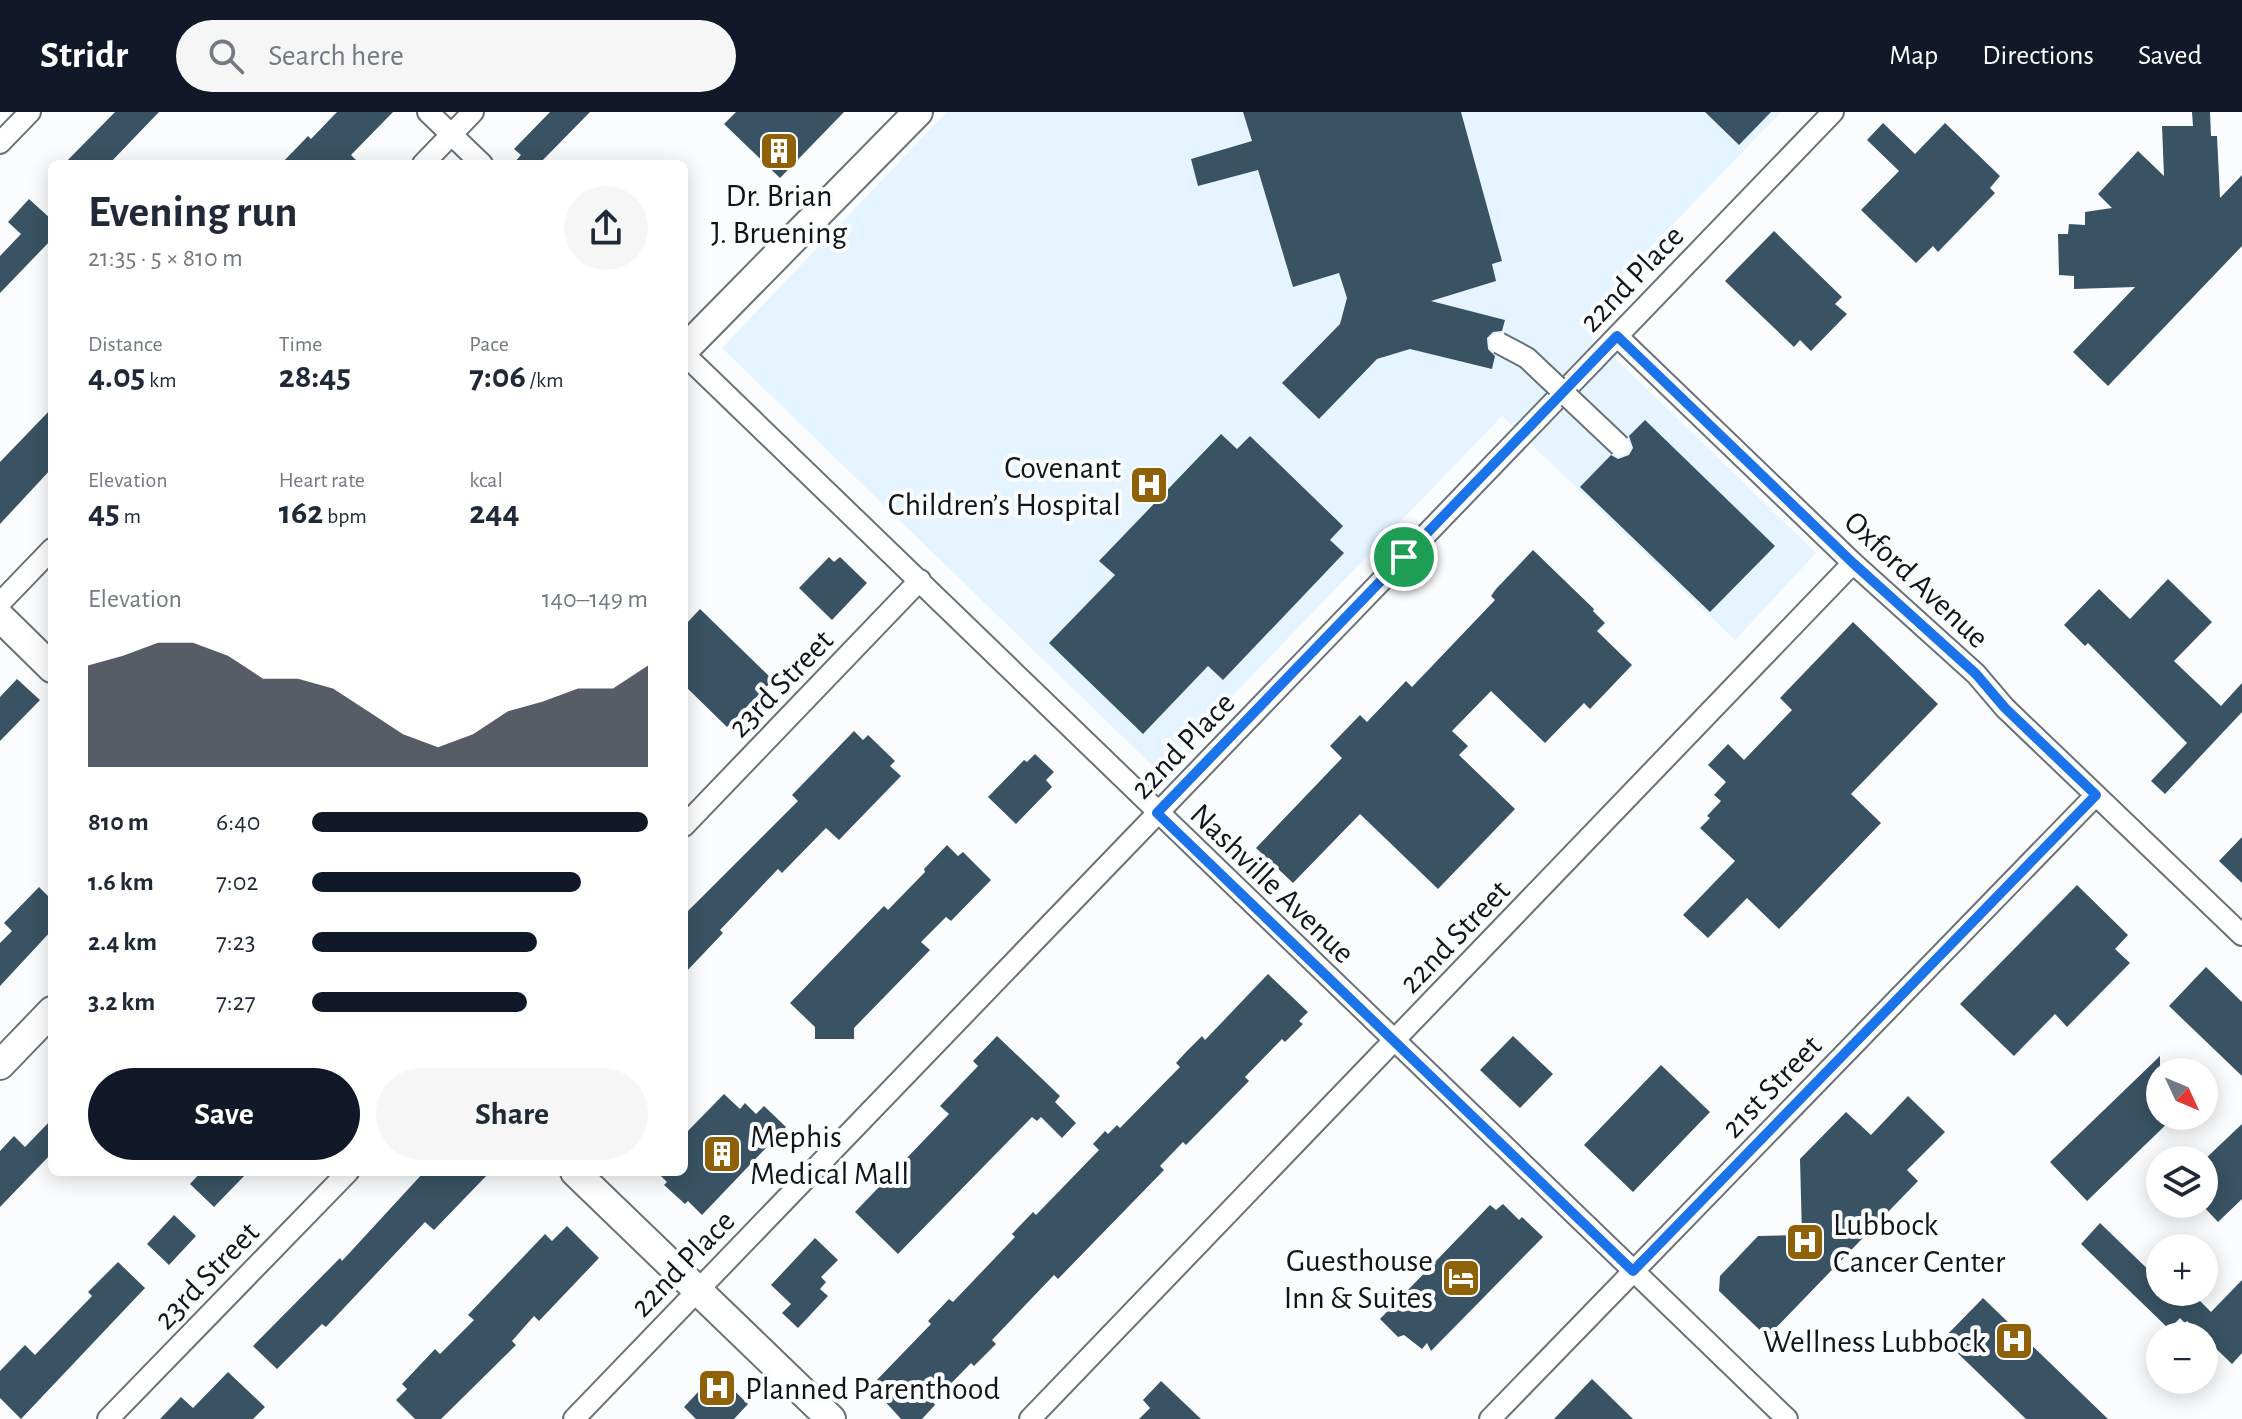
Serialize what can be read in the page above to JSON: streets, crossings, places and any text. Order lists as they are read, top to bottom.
{
  "streets": {
    "street": [
      "22nd Place",
      "Oxford Avenue",
      "23rd Street",
      "Nashville Avenue",
      "22nd Street",
      "21st Street"
    ]
  },
  "crossings": [
    ["22nd Place", "Oxford Avenue"],
    ["22nd Place", "Nashville Avenue"],
    ["Oxford Avenue", "22nd Street"],
    ["Oxford Avenue", "21st Street"],
    ["23rd Street", "Nashville Avenue"],
    ["Nashville Avenue", "22nd Street"],
    ["Nashville Avenue", "21st Street"]
  ],
  "places": {
    "building": ["Dr. Brian J. Bruening", "Mephis Medical Mall"],
    "hospital": [
      "Covenant Children’s Hospital",
      "Lubbock Cancer Center",
      "Wellness Lubbock",
      "Planned Parenthood"
    ],
    "hotel": ["Guesthouse Inn & Suites"]
  },
  "north": "bottom right",
  "page": {
    "header": "Stridr",
    "search": "Search here",
    "nav": ["Map", "Directions", "Saved"],
    "heading": ["Evening run", "21:35 · 5 × 810 m"],
    "stats": [
      ["Distance", "4.05 km"],
      ["Time", "28:45"],
      ["Pace", "7:06 /km"],
      ["Elevation", "45 m"],
      ["Heart rate", "162 bpm"],
      ["kcal", "244"]
    ],
    "chart": ["Elevation", "140–149 m"],
    "list": [
      {
        "name": "810 m",
        "note": "6:40"
      },
      {
        "name": "1.6 km",
        "note": "7:02"
      },
      {
        "name": "2.4 km",
        "note": "7:23"
      },
      {
        "name": "3.2 km",
        "note": "7:27"
      }
    ],
    "buttons": ["Save", "Share"],
    "map_buttons": ["+", "−"]
  }
}
